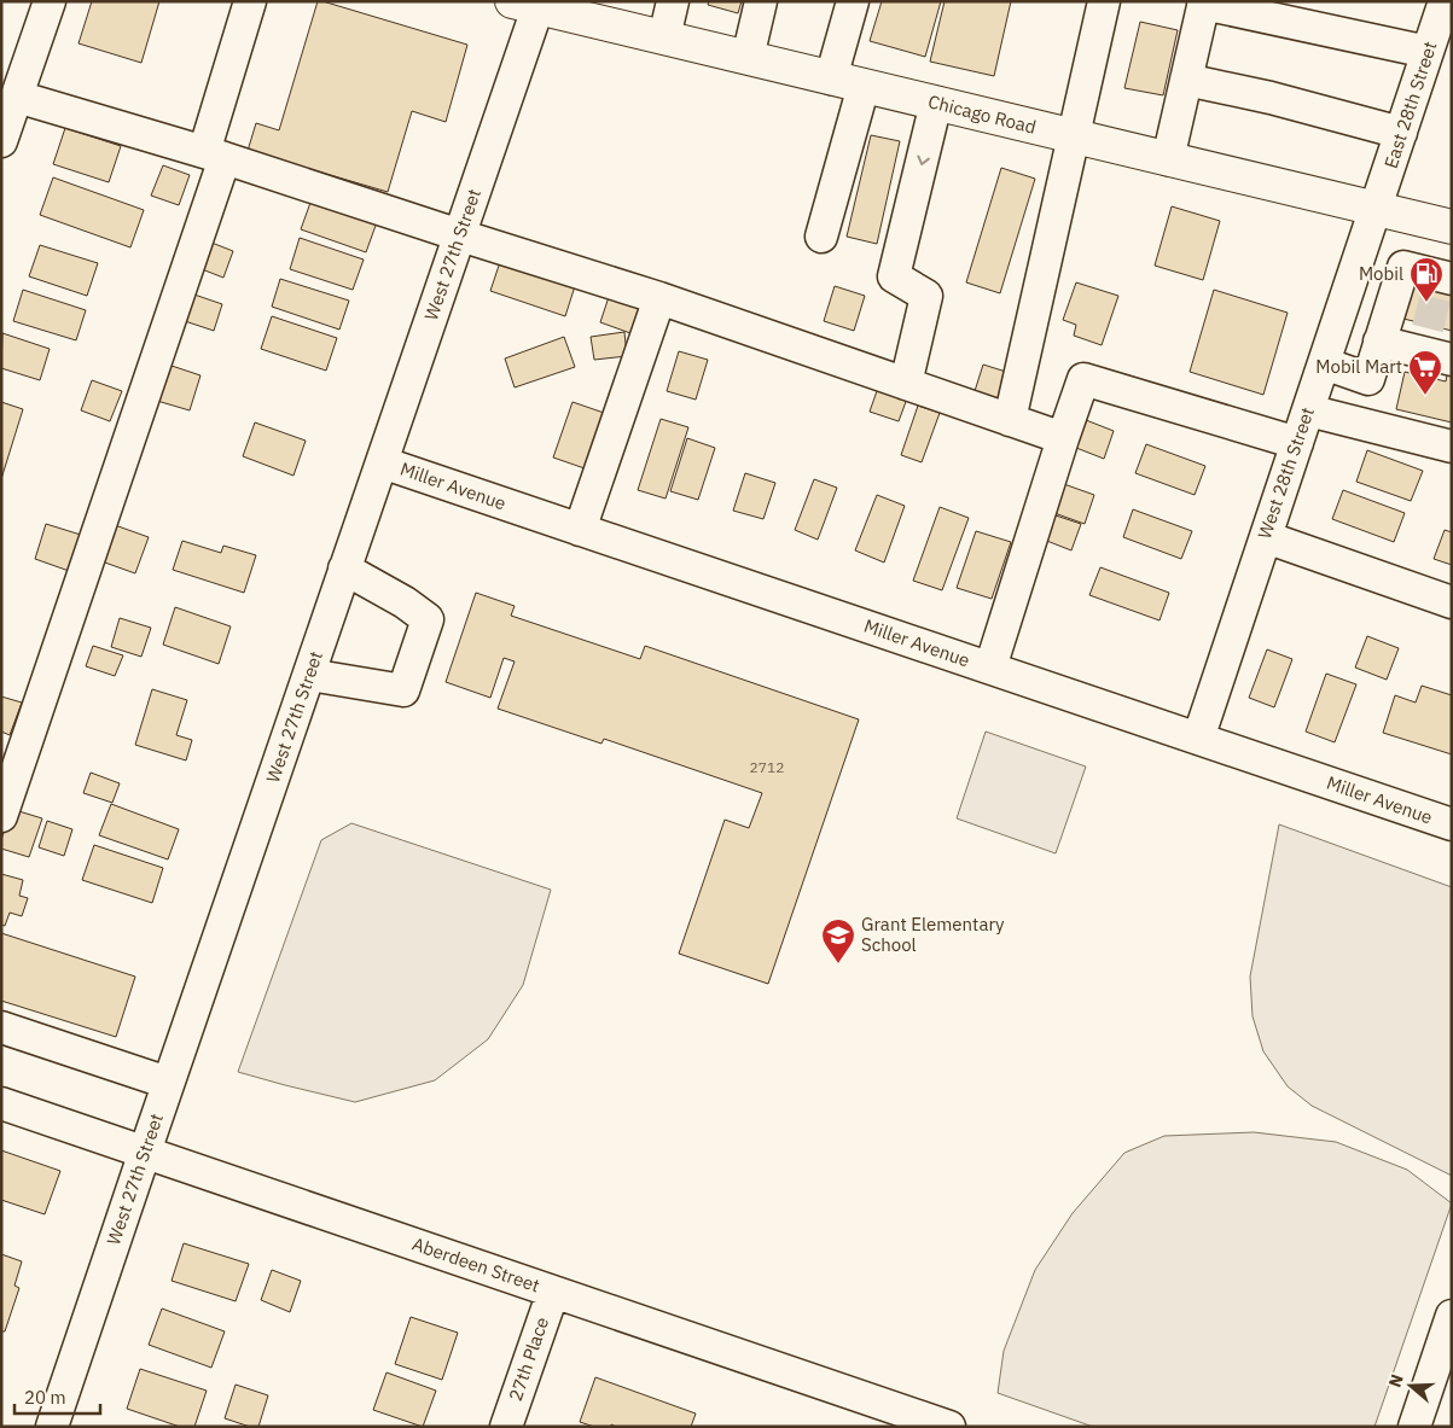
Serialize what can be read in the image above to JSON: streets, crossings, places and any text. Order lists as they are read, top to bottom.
{
  "streets": {
    "main road": ["Chicago Road"],
    "street": [
      "East 28th Street",
      "West 27th Street",
      "West 28th Street",
      "Miller Avenue",
      "Aberdeen Street",
      "27th Place"
    ]
  },
  "crossings": [
    ["East 28th Street", "Chicago Road"],
    ["East 28th Street", "West 28th Street"],
    ["Chicago Road", "West 27th Street"],
    ["Chicago Road", "West 28th Street"],
    ["West 27th Street", "Miller Avenue"],
    ["West 27th Street", "Aberdeen Street"],
    ["West 28th Street", "Miller Avenue"],
    ["Aberdeen Street", "27th Place"]
  ],
  "places": {
    "fuel station": ["Mobil"],
    "supermarket": ["Mobil Mart"],
    "school or university": ["Grant Elementary School"]
  },
  "house_numbers": ["2712"],
  "scale_bar": "20 m",
  "north": "left"
}
